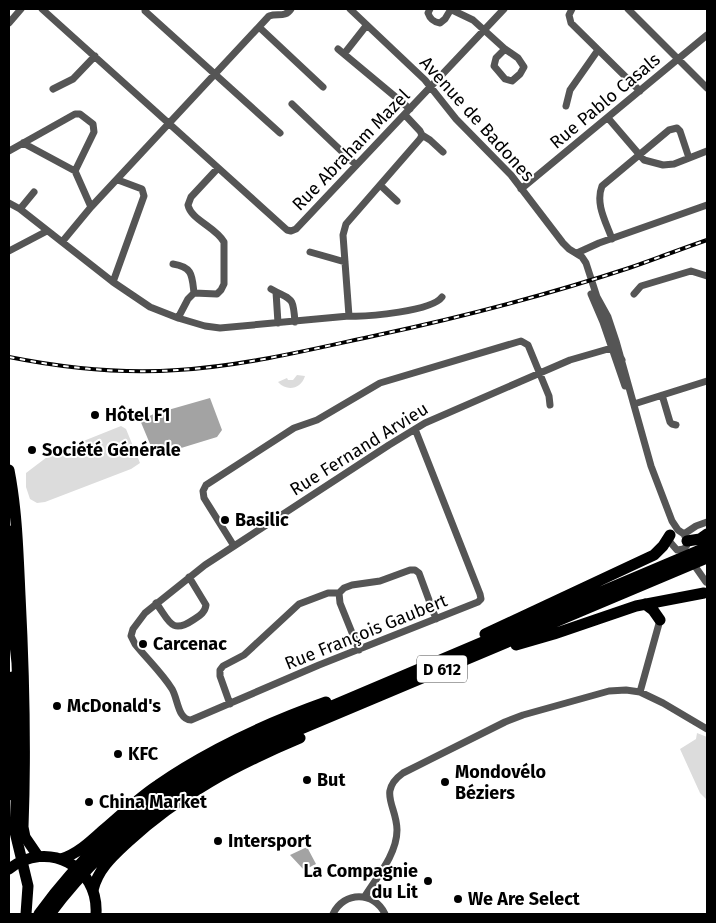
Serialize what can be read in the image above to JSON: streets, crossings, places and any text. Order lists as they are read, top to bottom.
{
  "streets": {
    "main road": ["D 612"],
    "street": [
      "Rue Pablo Casals",
      "Avenue de Badones",
      "Rue Abraham Mazel",
      "Rue Fernand Arvieu",
      "Rue François Gaubert"
    ]
  },
  "crossings": [
    ["Rue Pablo Casals", "Avenue de Badones"],
    ["Avenue de Badones", "Rue Abraham Mazel"],
    ["Rue Fernand Arvieu", "Rue François Gaubert"]
  ],
  "places": [
    "Hôtel F1",
    "Société Générale",
    "Basilic",
    "Carcenac",
    "McDonald's",
    "KFC",
    "But",
    "Mondovélo Béziers",
    "China Market",
    "Intersport",
    "La Compagnie du Lit",
    "We Are Select"
  ]
}
